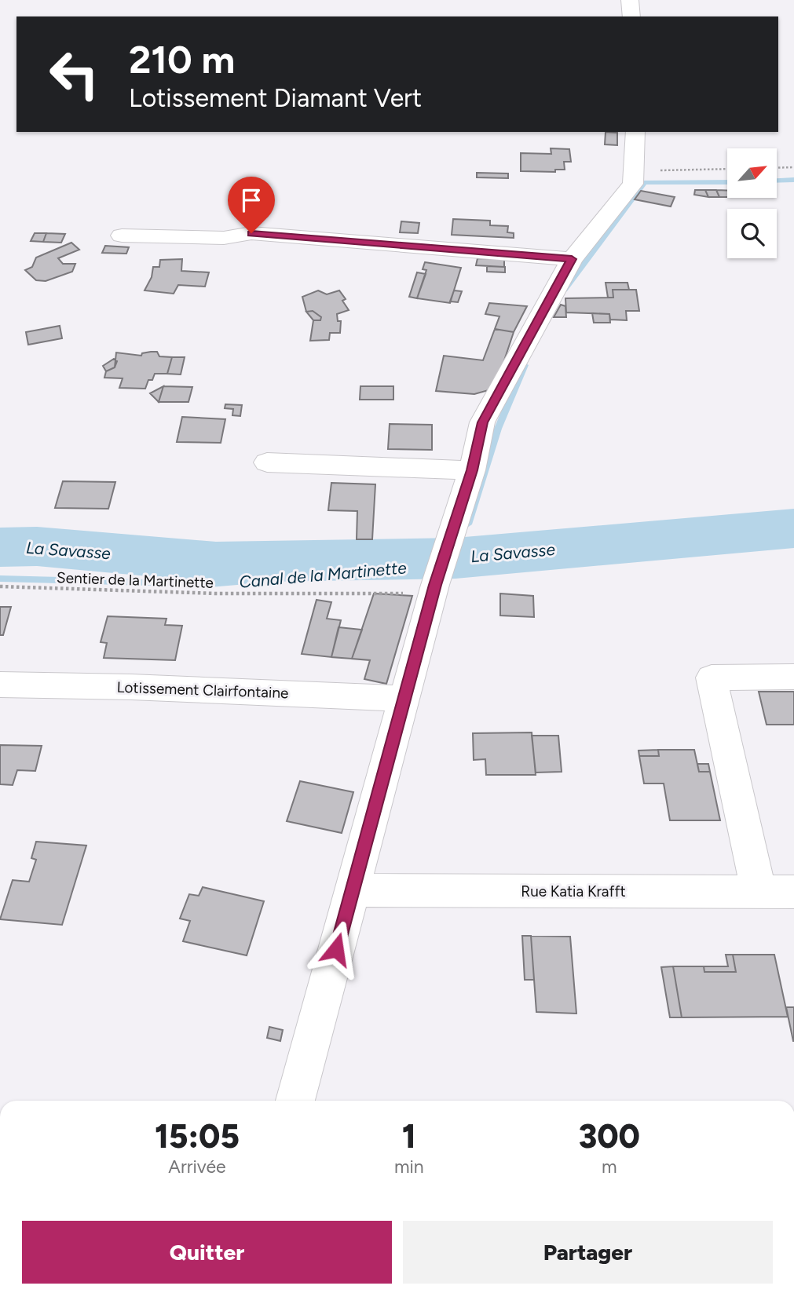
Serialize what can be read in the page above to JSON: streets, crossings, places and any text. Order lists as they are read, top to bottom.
{
  "streets": {
    "street": ["Lotissement Clairfontaine", "Rue Katia Krafft"],
    "path": ["Sentier de la Martinette"]
  },
  "water": ["La Savasse", "Canal de la Martinette"],
  "north": "top right",
  "page": {
    "turn": ["210 m", "Lotissement Diamant Vert"],
    "eta": [
      "15:05",
      "Arrivée",
      "1",
      "min",
      "300",
      "m"
    ],
    "buttons": ["Quitter", "Partager"]
  }
}
